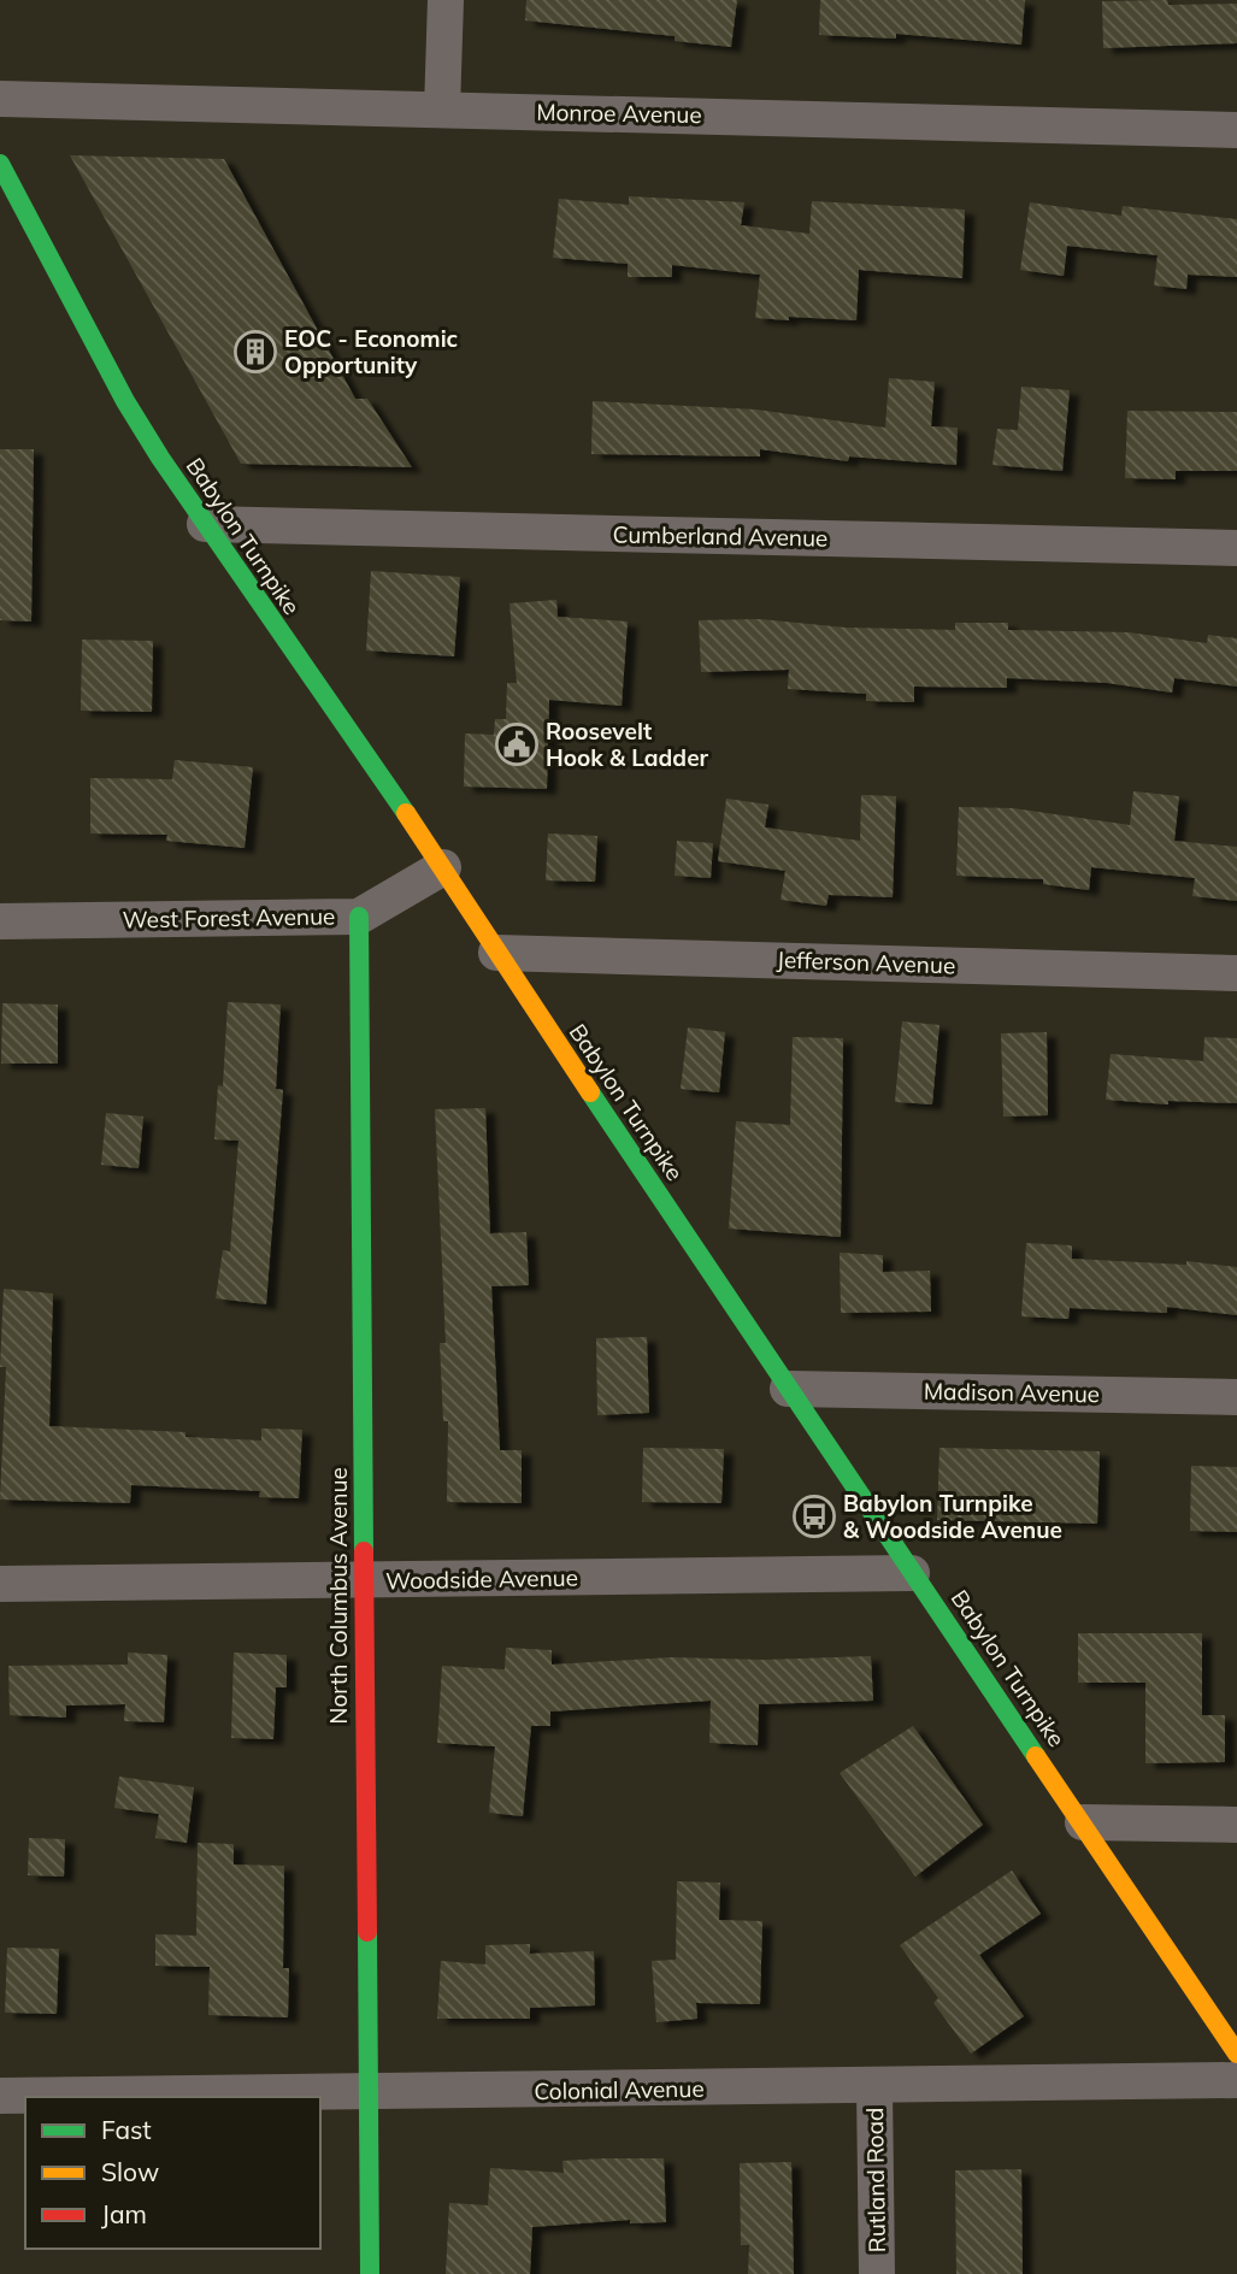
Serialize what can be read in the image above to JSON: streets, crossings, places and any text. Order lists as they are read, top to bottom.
{
  "streets": {
    "main road": ["Babylon Turnpike", "North Columbus Avenue"],
    "street": [
      "Monroe Avenue",
      "Cumberland Avenue",
      "West Forest Avenue",
      "Jefferson Avenue",
      "Madison Avenue",
      "Woodside Avenue",
      "Colonial Avenue",
      "Rutland Road"
    ]
  },
  "crossings": [
    ["Babylon Turnpike", "Cumberland Avenue"],
    ["Babylon Turnpike", "West Forest Avenue"],
    ["Babylon Turnpike", "Jefferson Avenue"],
    ["Babylon Turnpike", "Madison Avenue"],
    ["Babylon Turnpike", "Woodside Avenue"],
    ["West Forest Avenue", "North Columbus Avenue"],
    ["Woodside Avenue", "North Columbus Avenue"],
    ["North Columbus Avenue", "Colonial Avenue"],
    ["Colonial Avenue", "Rutland Road"]
  ],
  "places": {
    "building": ["EOC - Economic Opportunity"],
    "public building": ["Roosevelt Hook & Ladder"],
    "bus stop": ["Babylon Turnpike & Woodside Avenue"]
  },
  "legend": ["Fast", "Slow", "Jam"]
}
